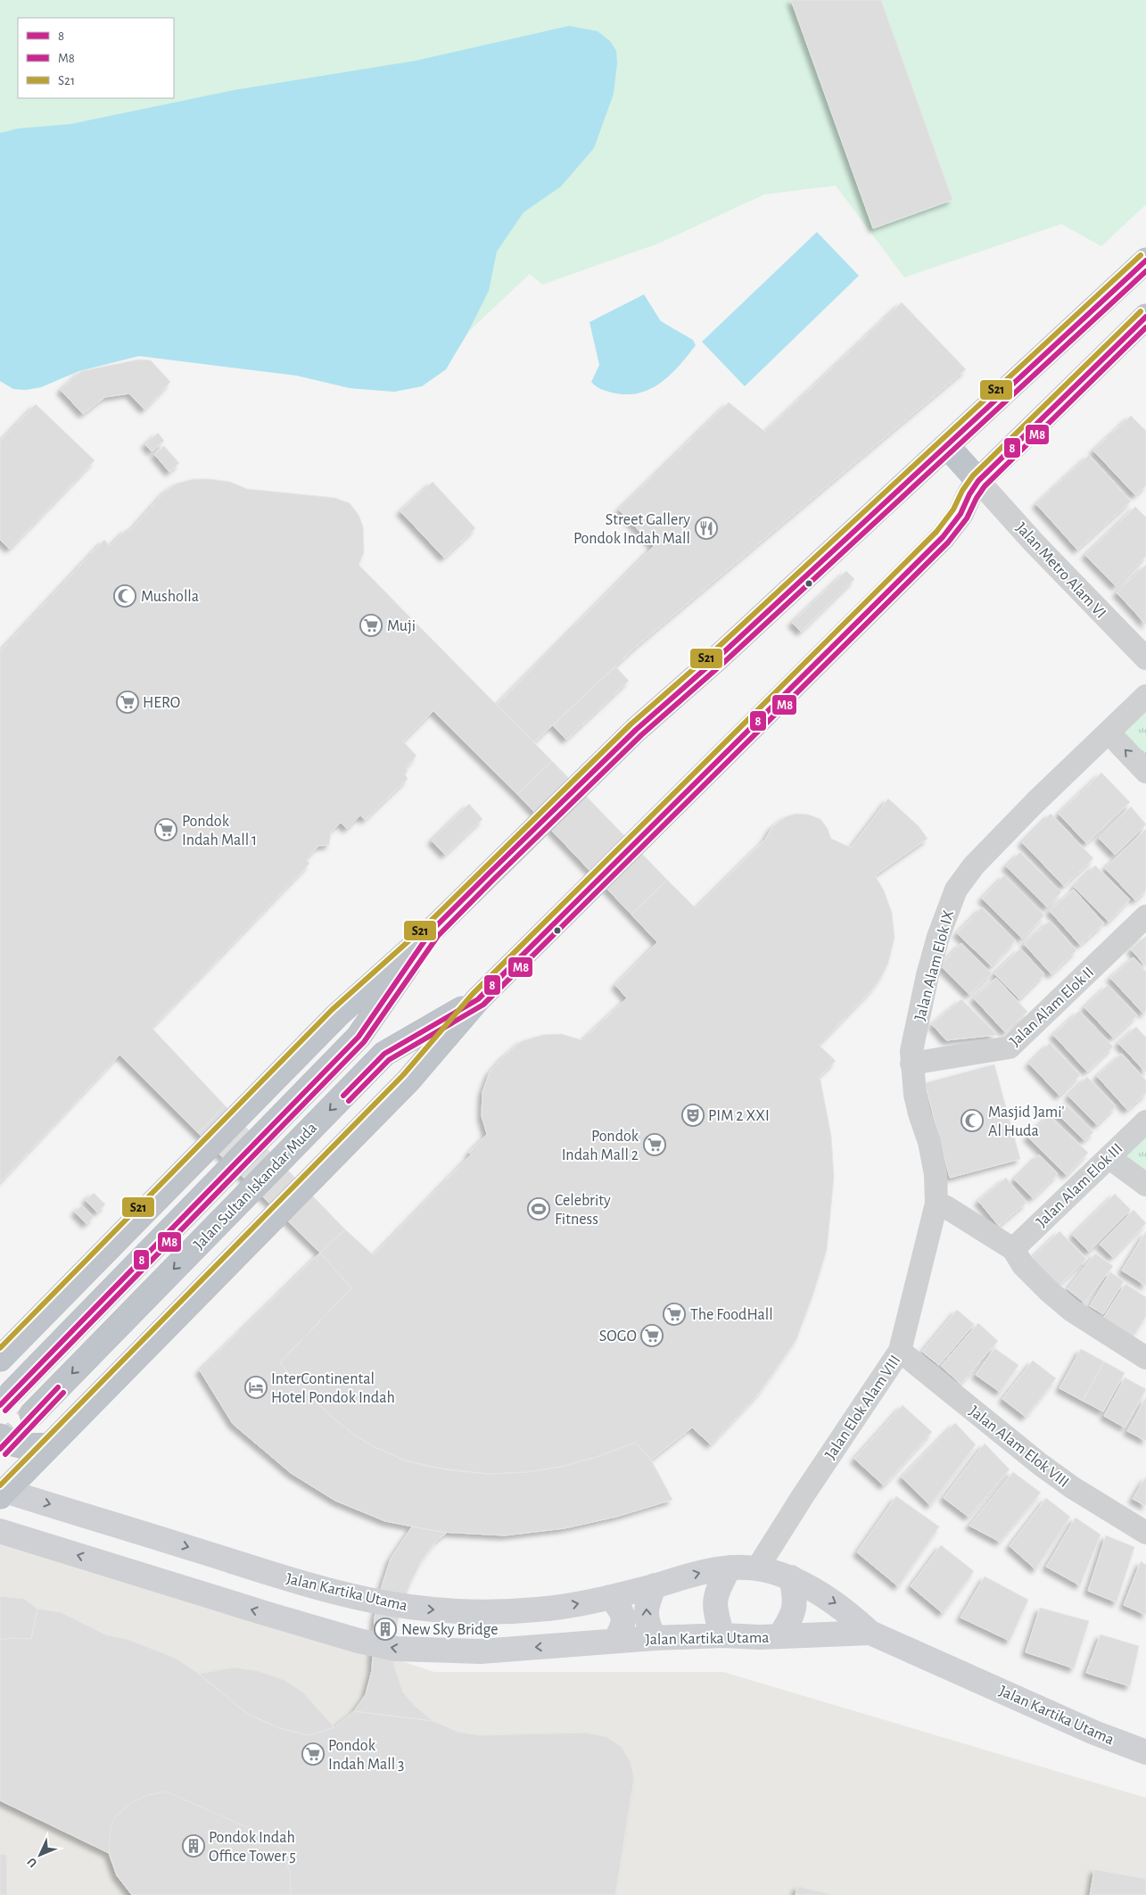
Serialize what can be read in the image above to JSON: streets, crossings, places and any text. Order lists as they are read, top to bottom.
{
  "streets": {
    "highway": ["Jalan Sultan Iskandar Muda"],
    "main road": ["Jalan Kartika Utama"],
    "street": [
      "Jalan Metro Alam VI",
      "Jalan Alam Elok IX",
      "Jalan Alam Elok II",
      "Jalan Alam Elok III",
      "Jalan Elok Alam VIII",
      "Jalan Alam Elok VIII"
    ]
  },
  "crossings": [
    ["Jalan Alam Elok IX", "Jalan Alam Elok II"],
    ["Jalan Alam Elok IX", "Jalan Elok Alam VIII"],
    ["Jalan Elok Alam VIII", "Jalan Alam Elok VIII"],
    ["Jalan Elok Alam VIII", "Jalan Kartika Utama"]
  ],
  "places": {
    "restaurant": ["Street Gallery Pondok Indah Mall"],
    "mosque": ["Musholla", "Masjid Jami' Al Huda"],
    "supermarket": [
      "Muji",
      "HERO",
      "Pondok Indah Mall 1",
      "Pondok Indah Mall 2",
      "The FoodHall",
      "SOGO",
      "Pondok Indah Mall 3"
    ],
    "theatre": ["PIM 2 XXI"],
    "sports": ["Celebrity Fitness"],
    "hotel": ["InterContinental Hotel Pondok Indah"],
    "building": ["New Sky Bridge", "Pondok Indah Office Tower 5"]
  },
  "lines": ["transit line S21", "transit line 8", "transit line M8"],
  "legend": ["8", "M8", "S21"],
  "north": "bottom left"
}
